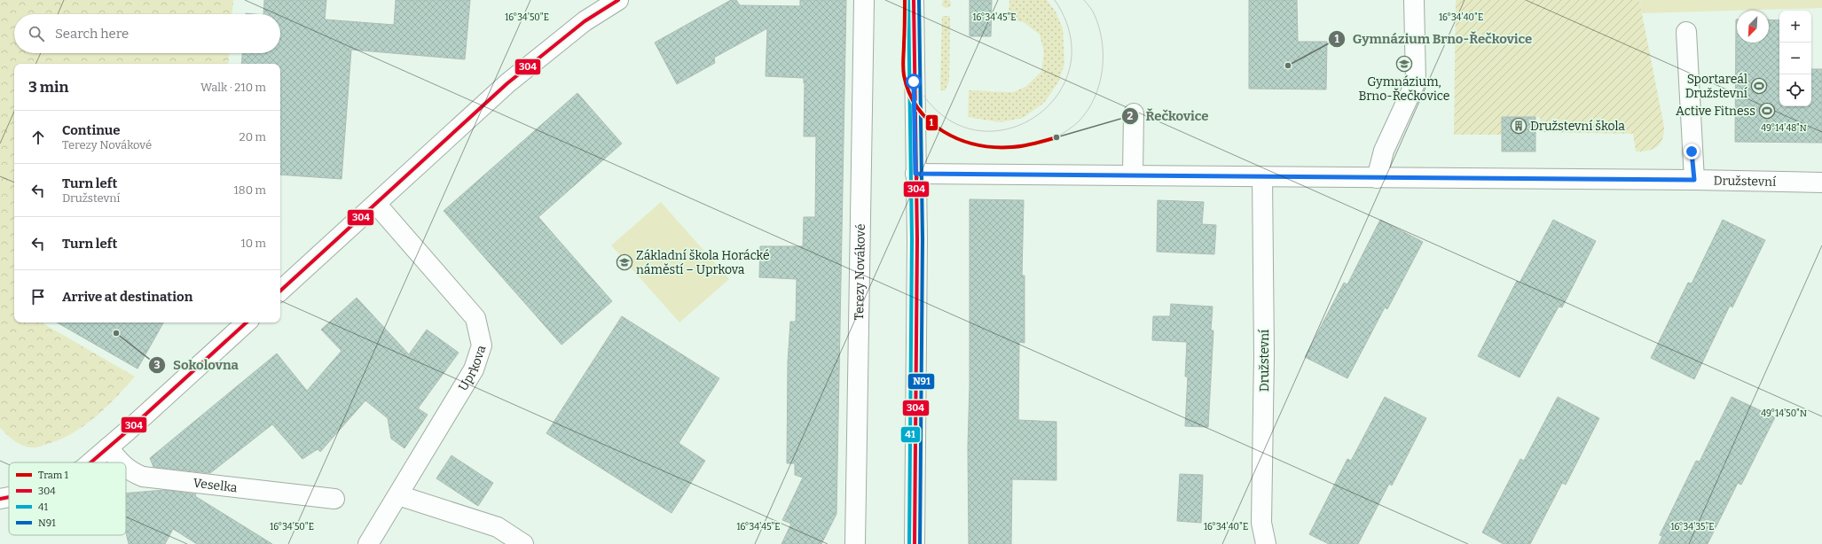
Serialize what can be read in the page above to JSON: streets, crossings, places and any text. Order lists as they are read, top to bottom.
{
  "streets": {
    "street": [
      "Družstevní",
      "Terezy Novákové",
      "Uprkova",
      "Veselka"
    ]
  },
  "places": {
    "school or university": ["Gymnázium, Brno-Řečkovice", "Základní škola Horácké náměstí – Uprkova"],
    "other": ["Gymnázium Brno-Řečkovice", "Řečkovice", "Sokolovna"],
    "sports": ["Sportareál Družstevní", "Active Fitness"],
    "building": ["Družstevní škola"]
  },
  "lines": [
    "tram line 1",
    "transit line 304",
    "transit line 41",
    "transit line N91"
  ],
  "legend": [
    "Tram 1",
    "304",
    "41",
    "N91"
  ],
  "north": "bottom left",
  "page": {
    "map_buttons": ["+", "−"],
    "search": "Search here",
    "heading": ["3 min", "Walk · 210 m"],
    "list": [
      ["Continue", "Terezy Novákové", "20 m"],
      ["Turn left", "Družstevní", "180 m"],
      ["Turn left", "10 m"],
      "Arrive at destination"
    ]
  },
  "coordinates": [
    "16°34'50\"E",
    "16°34'45\"E",
    "16°34'40\"E",
    "49°14'48\"N",
    "49°14'50\"N",
    "16°34'35\"E"
  ]
}
